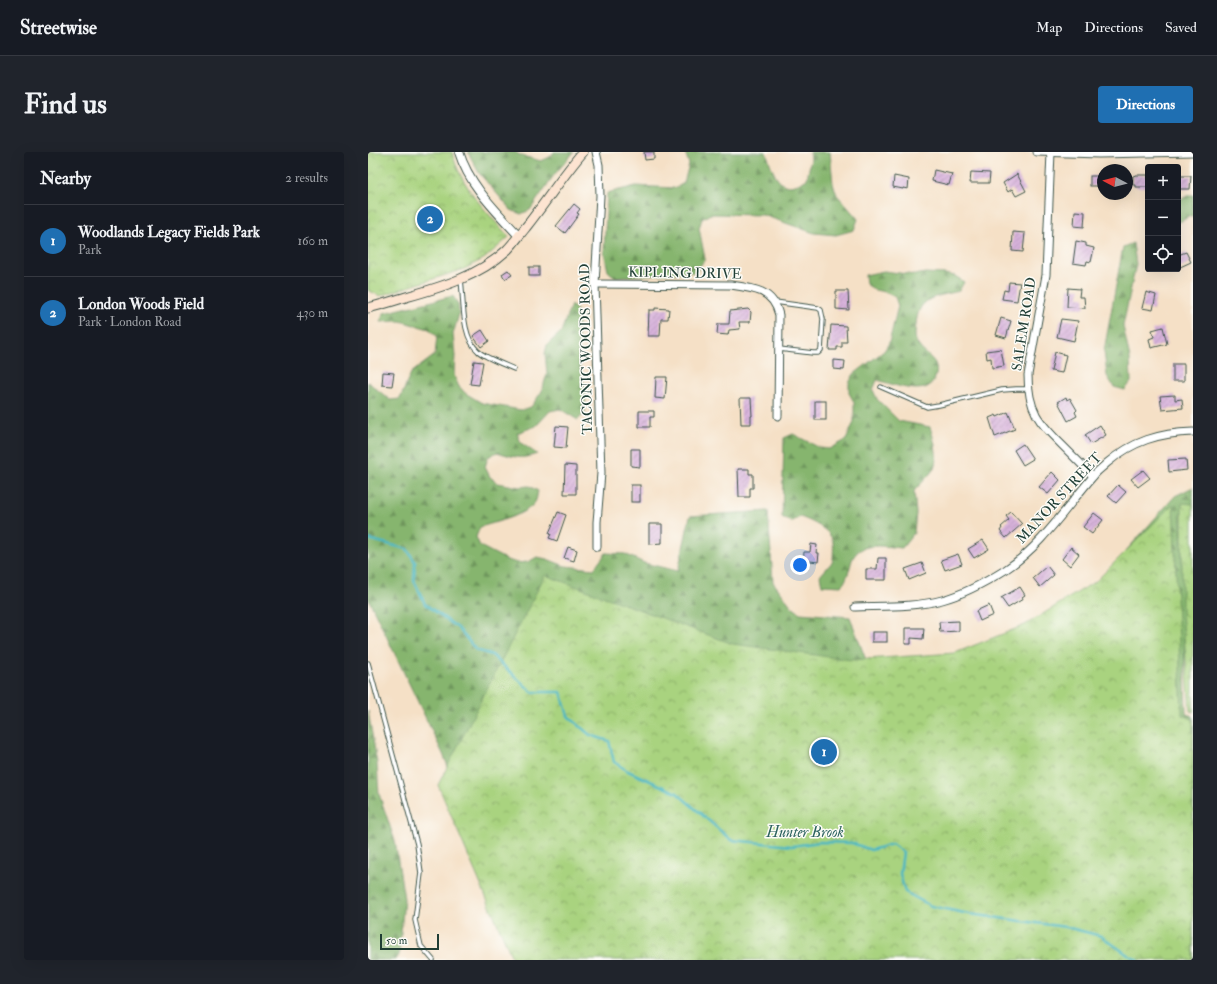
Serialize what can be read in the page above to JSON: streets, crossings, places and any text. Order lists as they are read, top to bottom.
{
  "streets": {
    "street": [
      "KIPLING DRIVE",
      "SALEM ROAD",
      "TACONIC WOODS ROAD",
      "MANOR STREET"
    ]
  },
  "crossings": [
    ["KIPLING DRIVE", "TACONIC WOODS ROAD"],
    ["SALEM ROAD", "MANOR STREET"]
  ],
  "water": ["Hunter Brook"],
  "scale_bar": "50 m",
  "north": "left",
  "page": {
    "header": "Streetwise",
    "nav": ["Map", "Directions", "Saved"],
    "buttons": "Directions",
    "title": "Find us",
    "heading": ["Nearby", "2 results"],
    "map_buttons": ["+", "−"],
    "list": [
      {
        "mark": "1",
        "name": "Woodlands Legacy Fields Park",
        "note": "Park",
        "value": "160 m"
      },
      {
        "mark": "2",
        "name": "London Woods Field",
        "note": "Park · London Road",
        "value": "430 m"
      }
    ],
    "pins": ["2", "1"],
    "scale": "50 m"
  }
}
